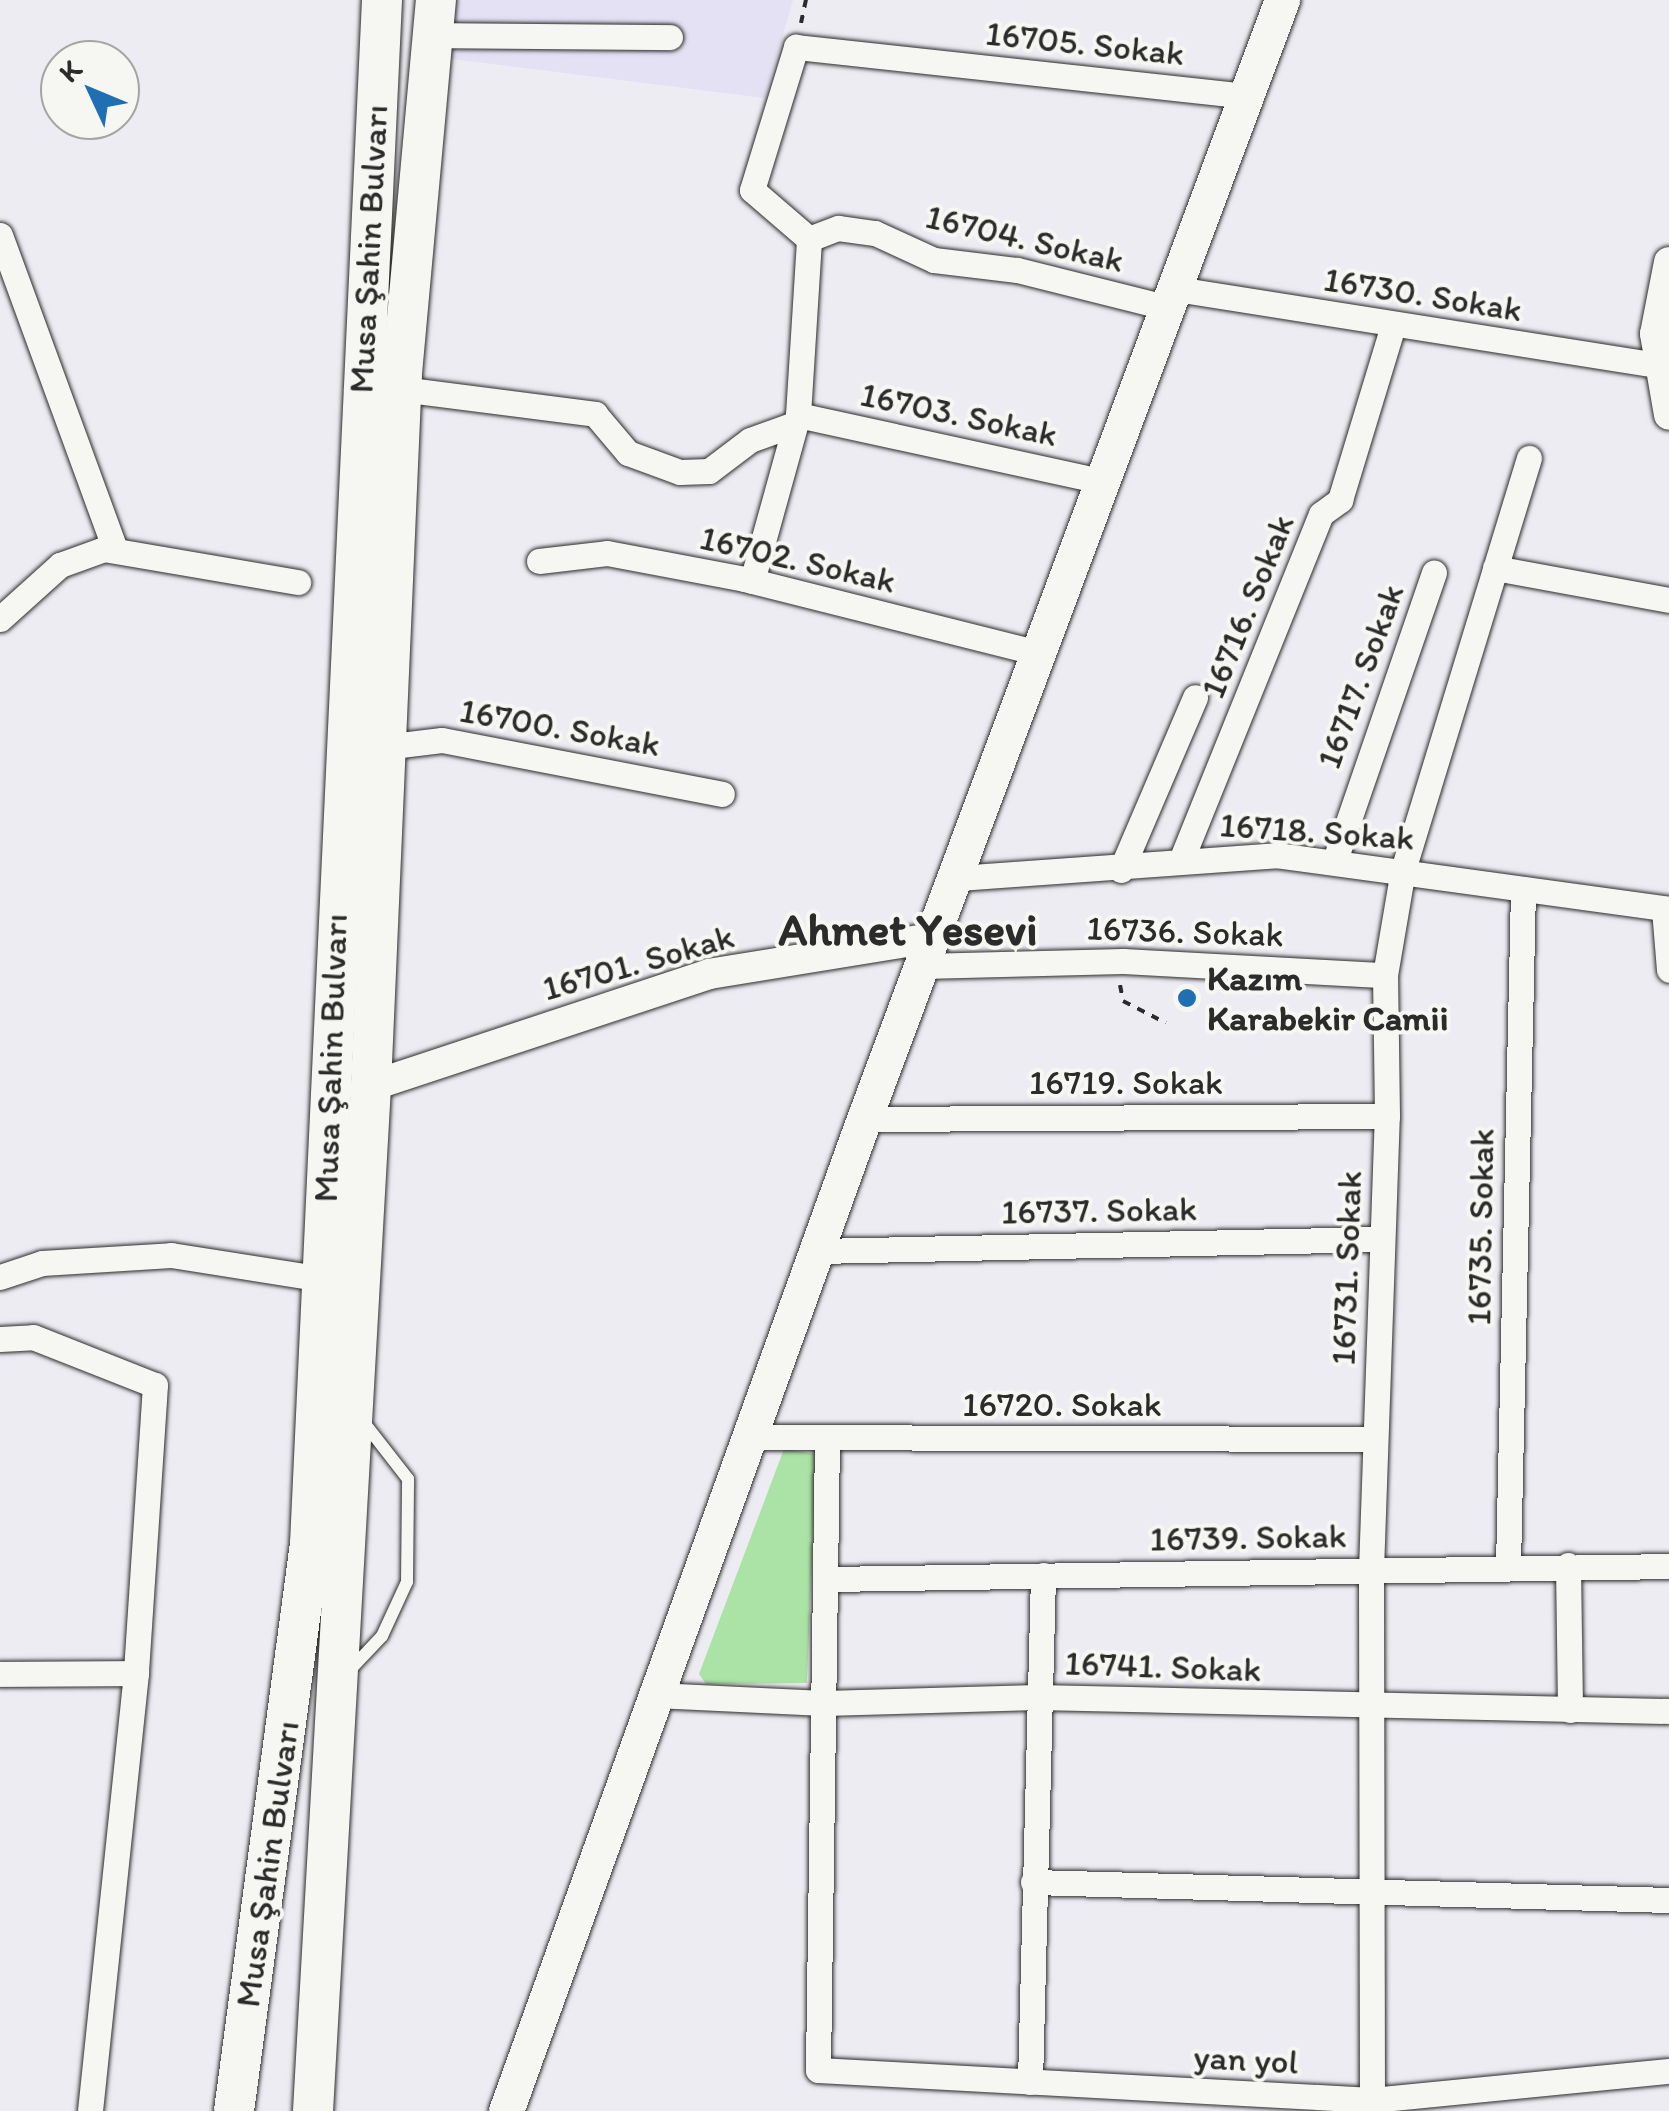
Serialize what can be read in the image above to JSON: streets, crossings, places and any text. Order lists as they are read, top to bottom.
{
  "streets": {
    "highway": ["Musa Şahin Bulvarı"],
    "street": [
      "16705. Sokak",
      "16704. Sokak",
      "16730. Sokak",
      "16703. Sokak",
      "16702. Sokak",
      "16716. Sokak",
      "16717. Sokak",
      "16700. Sokak",
      "16718. Sokak",
      "16736. Sokak",
      "16701. Sokak",
      "16719. Sokak",
      "16737. Sokak",
      "16735. Sokak",
      "16731. Sokak",
      "16720. Sokak",
      "16739. Sokak",
      "16741. Sokak",
      "yan yol"
    ]
  },
  "crossings": [
    ["16705. Sokak", "16704. Sokak"],
    ["16704. Sokak", "16730. Sokak"],
    ["Musa Şahin Bulvarı", "16700. Sokak"],
    ["Musa Şahin Bulvarı", "16701. Sokak"],
    ["16730. Sokak", "16716. Sokak"],
    ["16716. Sokak", "16718. Sokak"],
    ["16717. Sokak", "16718. Sokak"],
    ["16718. Sokak", "16735. Sokak"],
    ["16718. Sokak", "16731. Sokak"],
    ["16736. Sokak", "16701. Sokak"],
    ["16736. Sokak", "16731. Sokak"],
    ["16719. Sokak", "16731. Sokak"],
    ["16737. Sokak", "16731. Sokak"],
    ["16735. Sokak", "16739. Sokak"],
    ["16731. Sokak", "16720. Sokak"],
    ["16731. Sokak", "16739. Sokak"],
    ["16731. Sokak", "16741. Sokak"],
    ["16731. Sokak", "yan yol"],
    ["16741. Sokak", "yan yol"]
  ],
  "districts": ["Ahmet Yesevi"],
  "places": ["Kazım Karabekir Camii"],
  "north": "top left"
}
